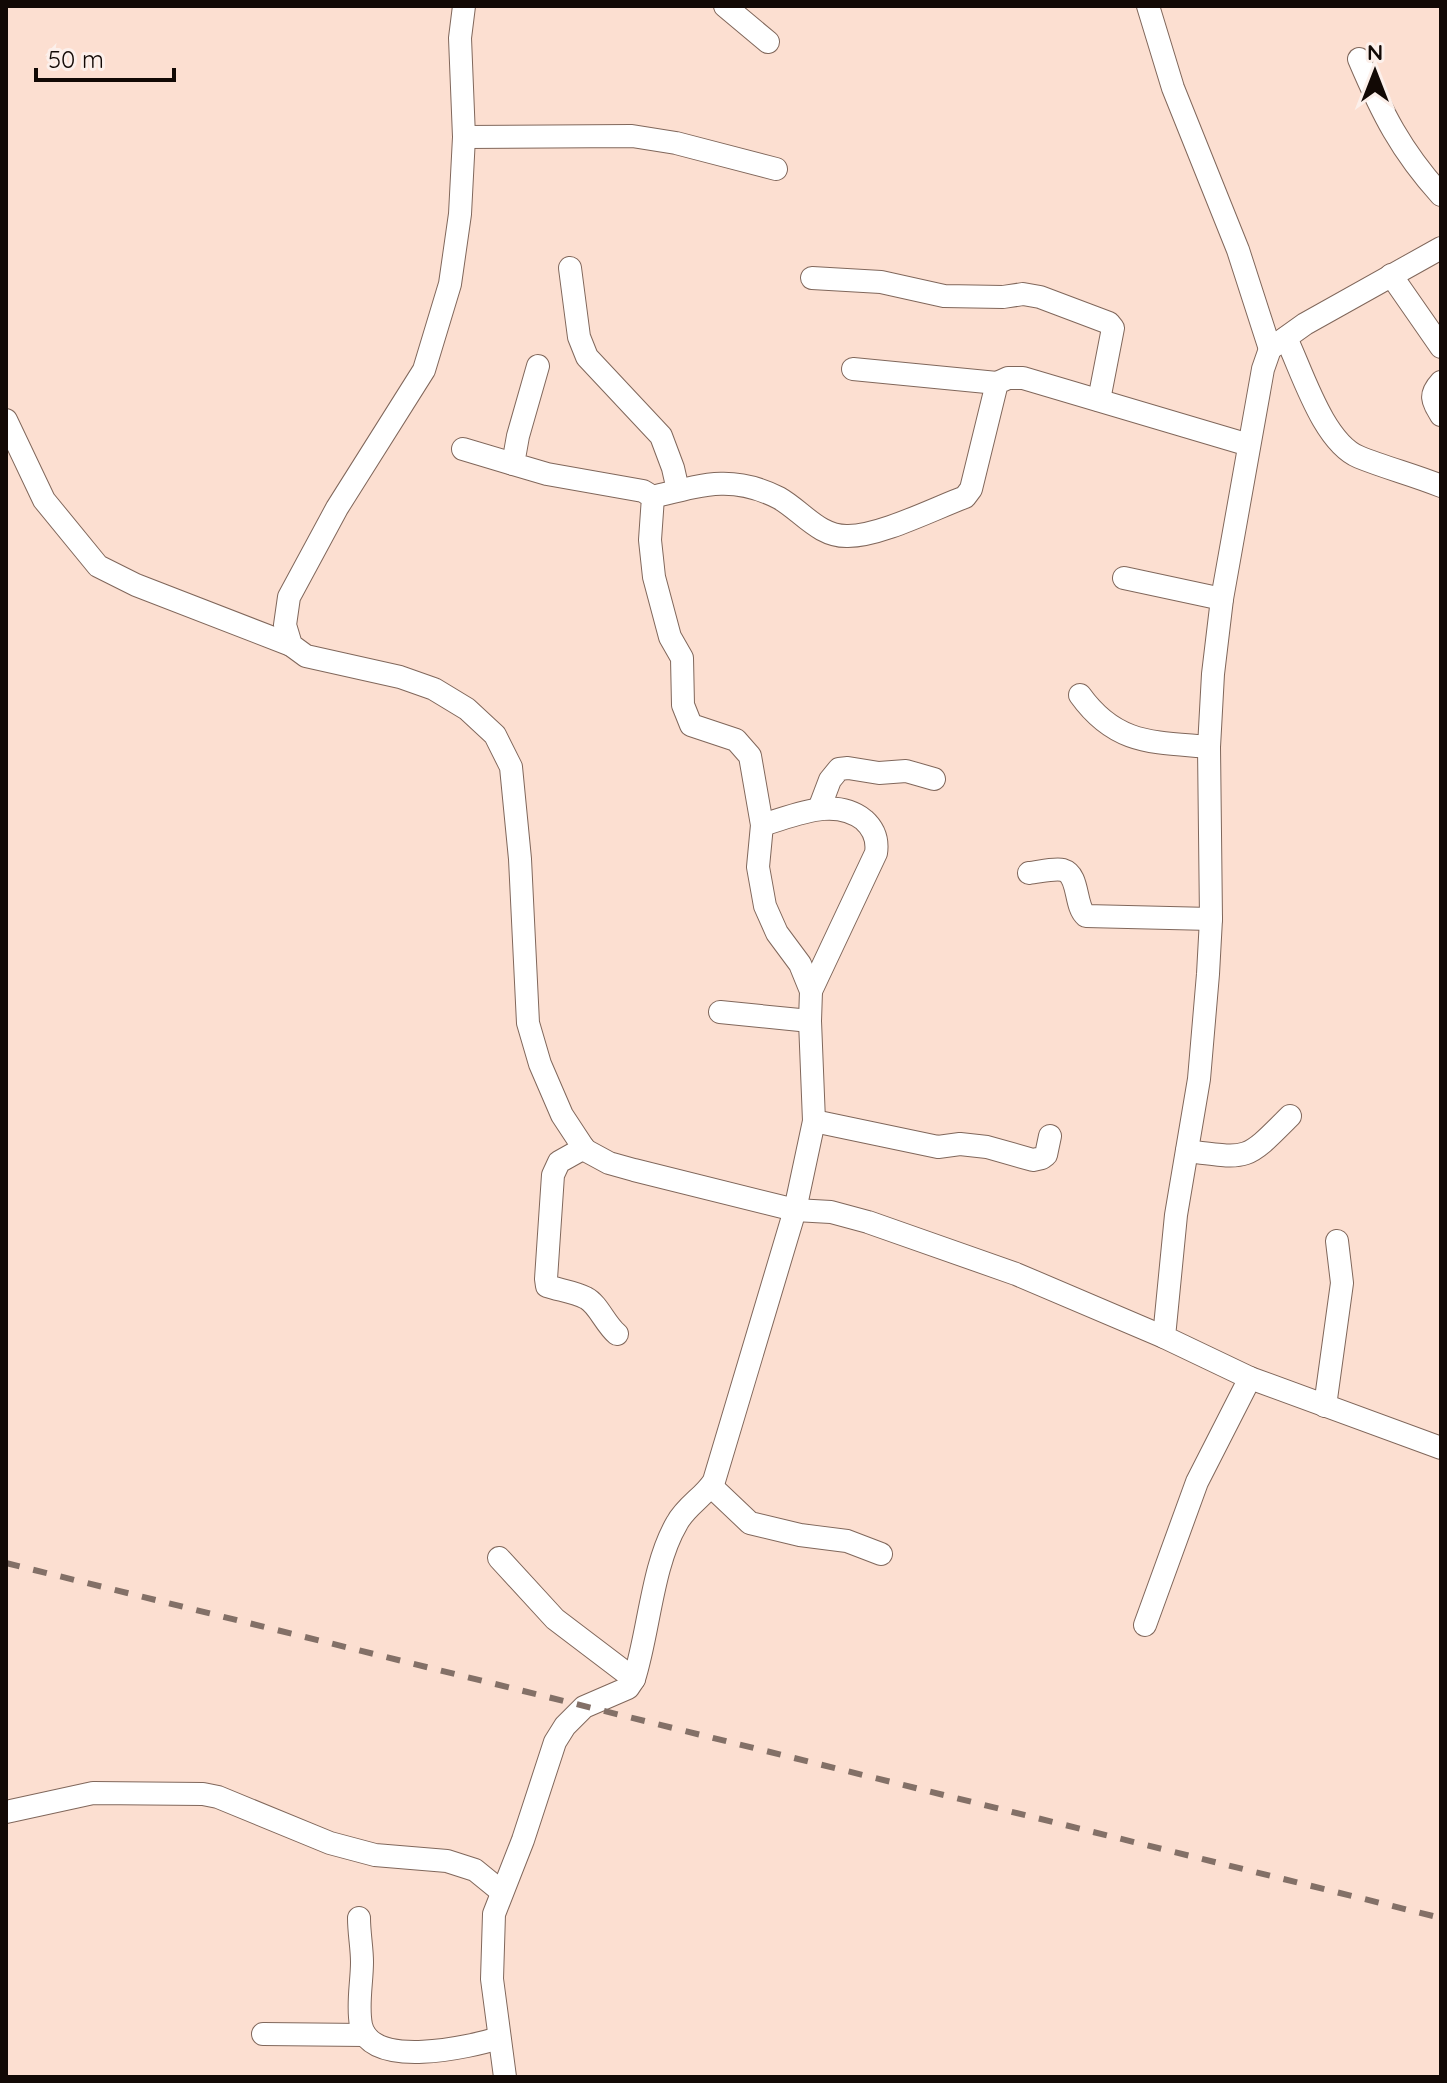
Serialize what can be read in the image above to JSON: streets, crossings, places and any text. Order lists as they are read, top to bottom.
{
  "scale_bar": "50 m",
  "north": "top"
}
